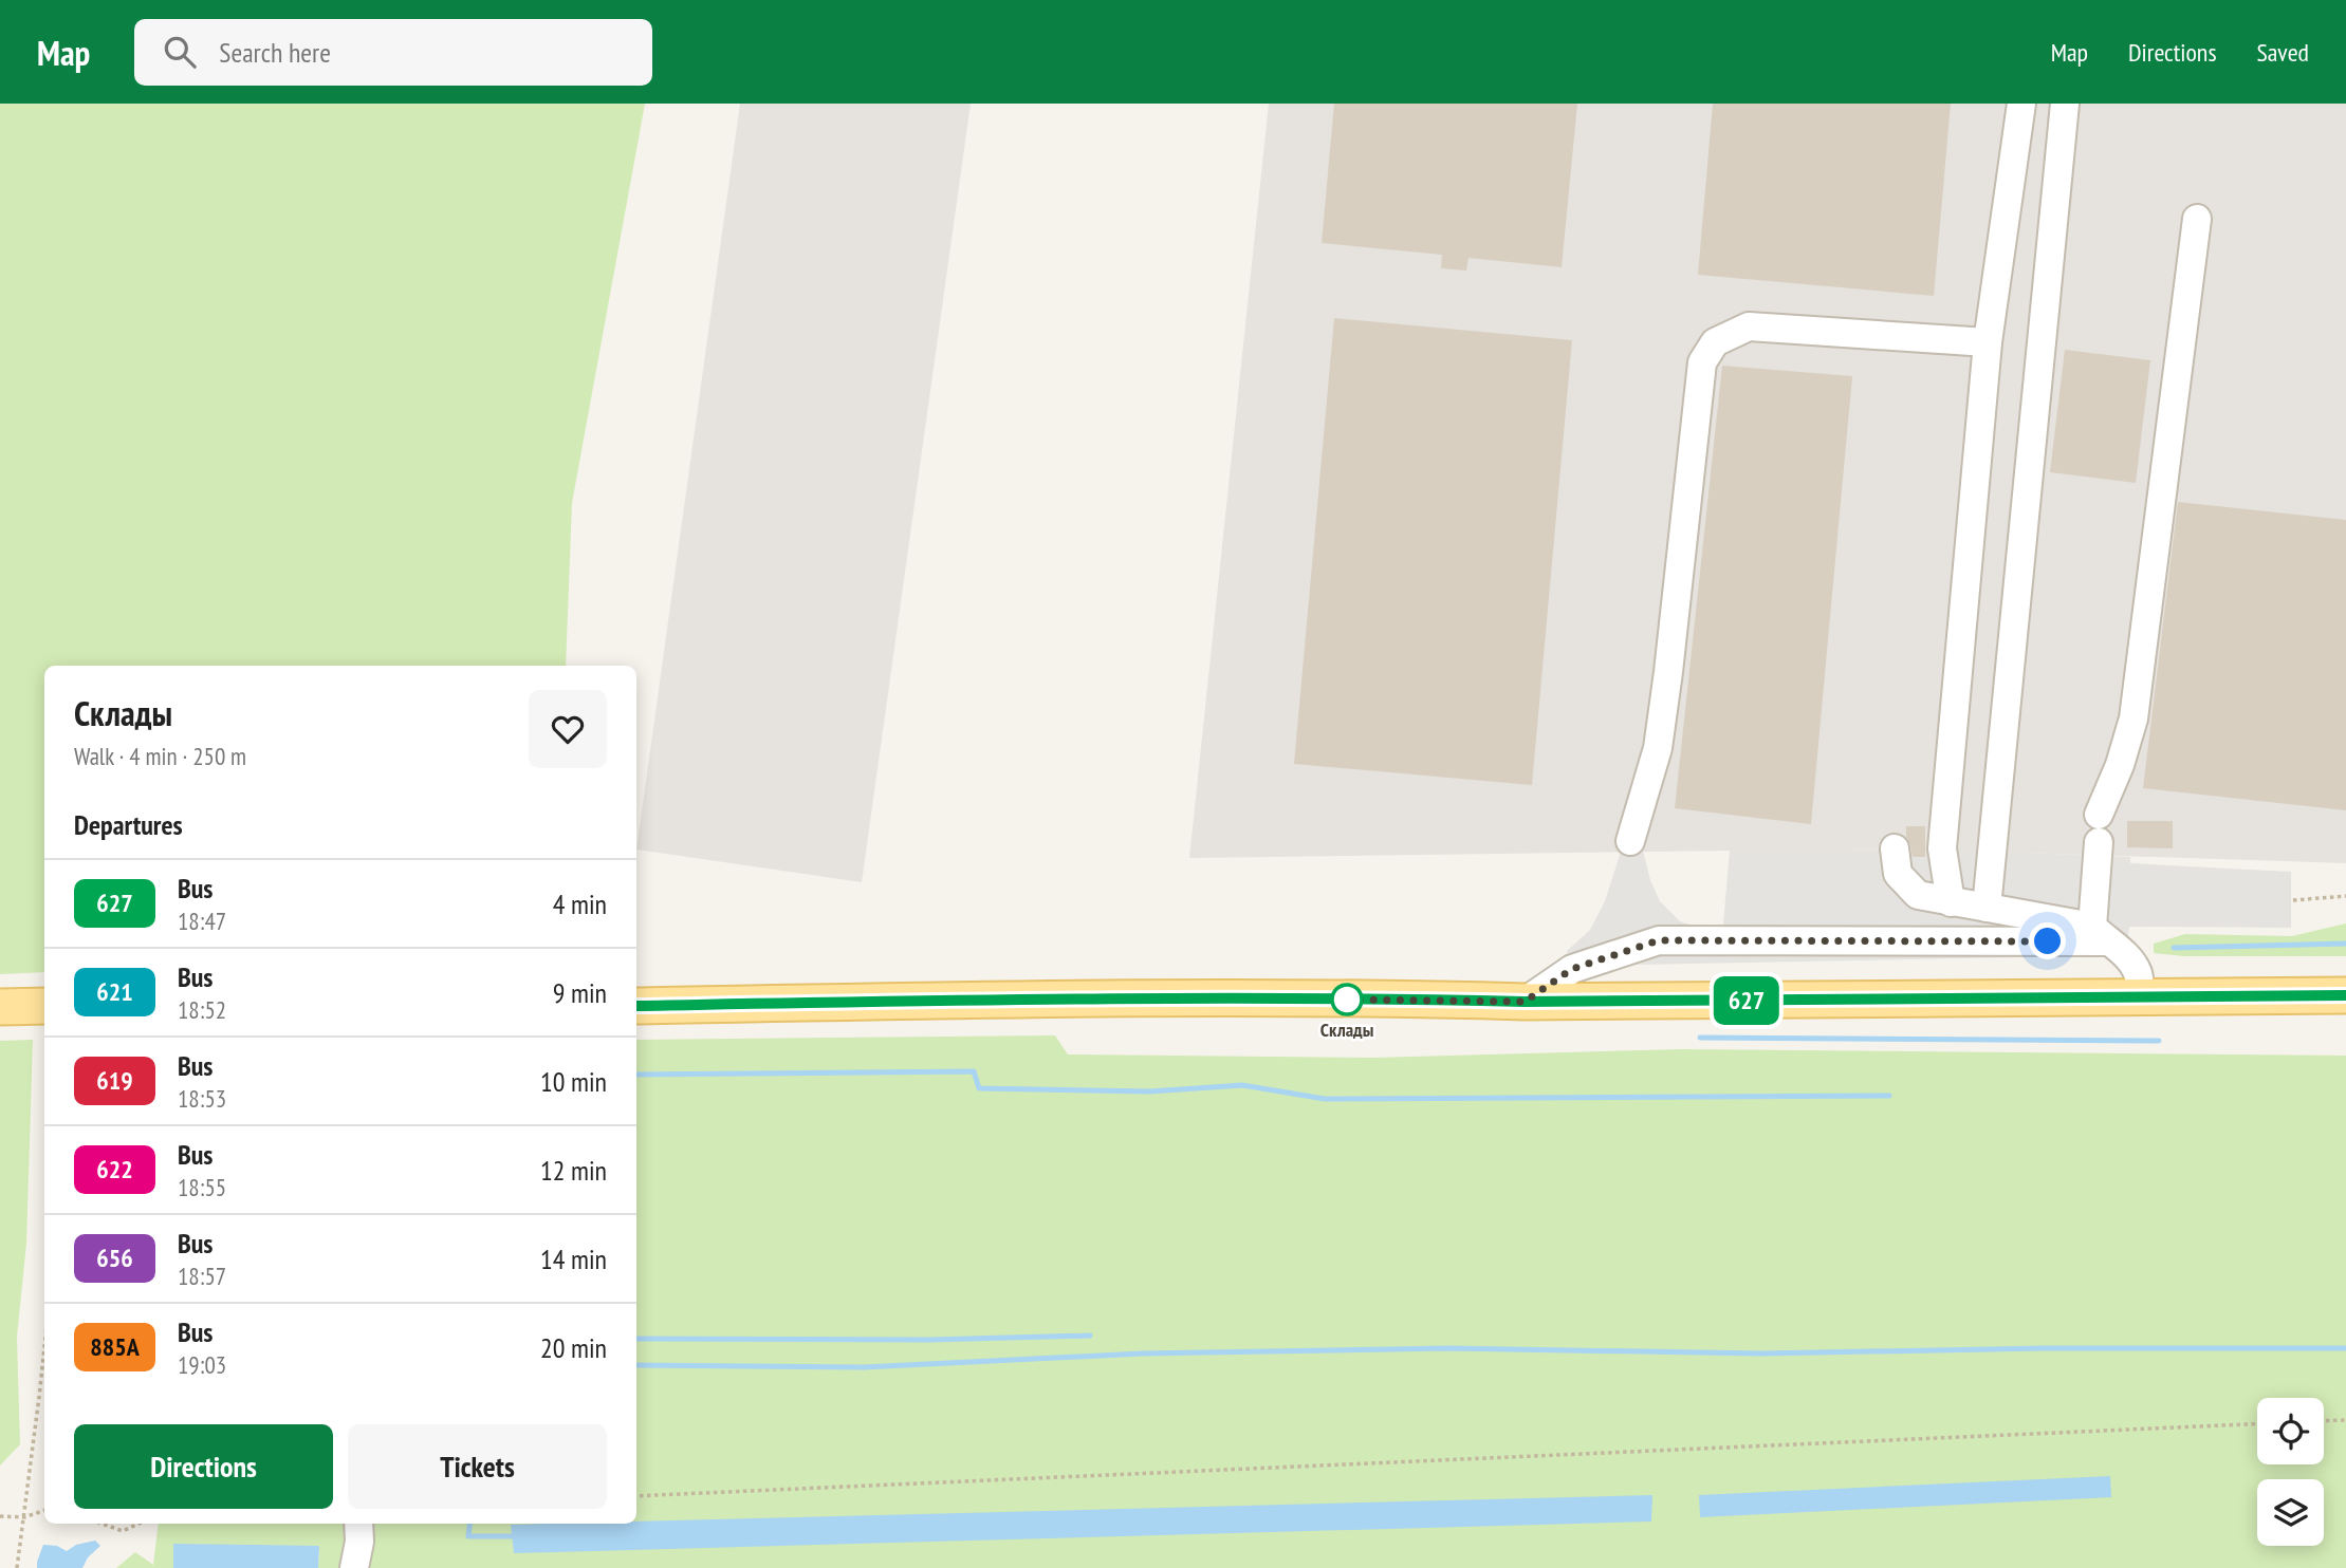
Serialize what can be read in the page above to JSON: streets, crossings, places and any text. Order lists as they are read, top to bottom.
{
  "places": ["Склады"],
  "lines": ["bus line 627"],
  "page": {
    "header": "Map",
    "search": "Search here",
    "nav": ["Map", "Directions", "Saved"],
    "on_map": "627",
    "heading": [
      ["Склады", "Walk · 4 min · 250 m"],
      "Departures"
    ],
    "list": [
      {
        "mark": "627",
        "name": "Bus",
        "note": "18:47",
        "value": "4 min"
      },
      {
        "mark": "621",
        "name": "Bus",
        "note": "18:52",
        "value": "9 min"
      },
      {
        "mark": "619",
        "name": "Bus",
        "note": "18:53",
        "value": "10 min"
      },
      {
        "mark": "622",
        "name": "Bus",
        "note": "18:55",
        "value": "12 min"
      },
      {
        "mark": "656",
        "name": "Bus",
        "note": "18:57",
        "value": "14 min"
      },
      {
        "mark": "885А",
        "name": "Bus",
        "note": "19:03",
        "value": "20 min"
      }
    ],
    "buttons": ["Directions", "Tickets"]
  }
}
